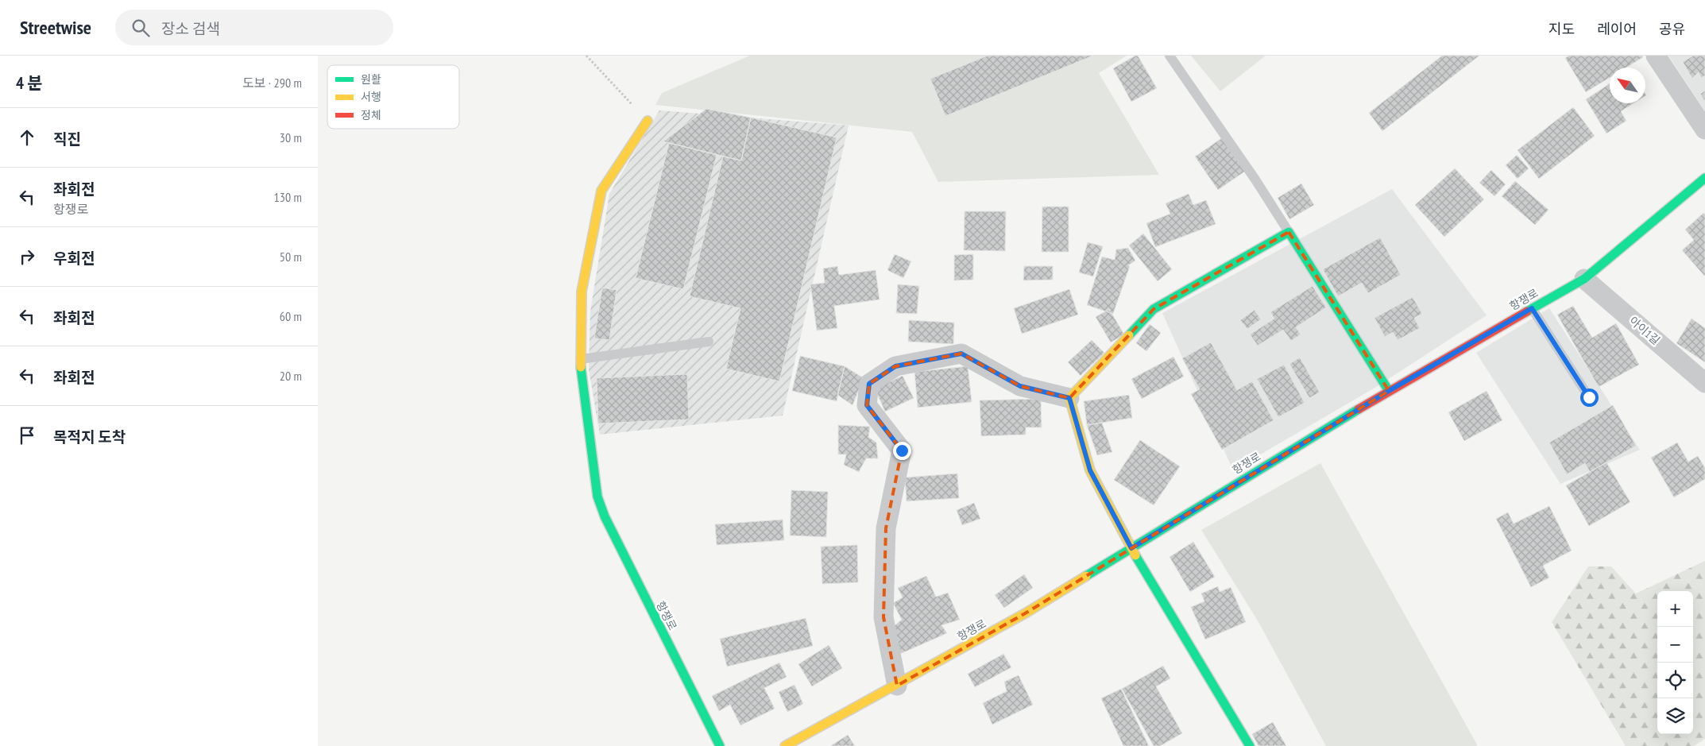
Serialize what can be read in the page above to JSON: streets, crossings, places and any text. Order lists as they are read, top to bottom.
{
  "streets": {
    "street": ["항쟁로", "아이1길"]
  },
  "crossings": [
    ["항쟁로", "아이1길"]
  ],
  "legend": ["원활", "서행", "정체"],
  "north": "top left",
  "page": {
    "header": "Streetwise",
    "search": "장소 검색",
    "nav": ["지도", "레이어", "공유"],
    "heading": ["4 분", "도보 · 290 m"],
    "list": [
      ["직진", "30 m"],
      ["좌회전", "항쟁로", "130 m"],
      ["우회전", "50 m"],
      ["좌회전", "60 m"],
      ["좌회전", "20 m"],
      "목적지 도착"
    ],
    "map_buttons": ["+", "−"]
  }
}
